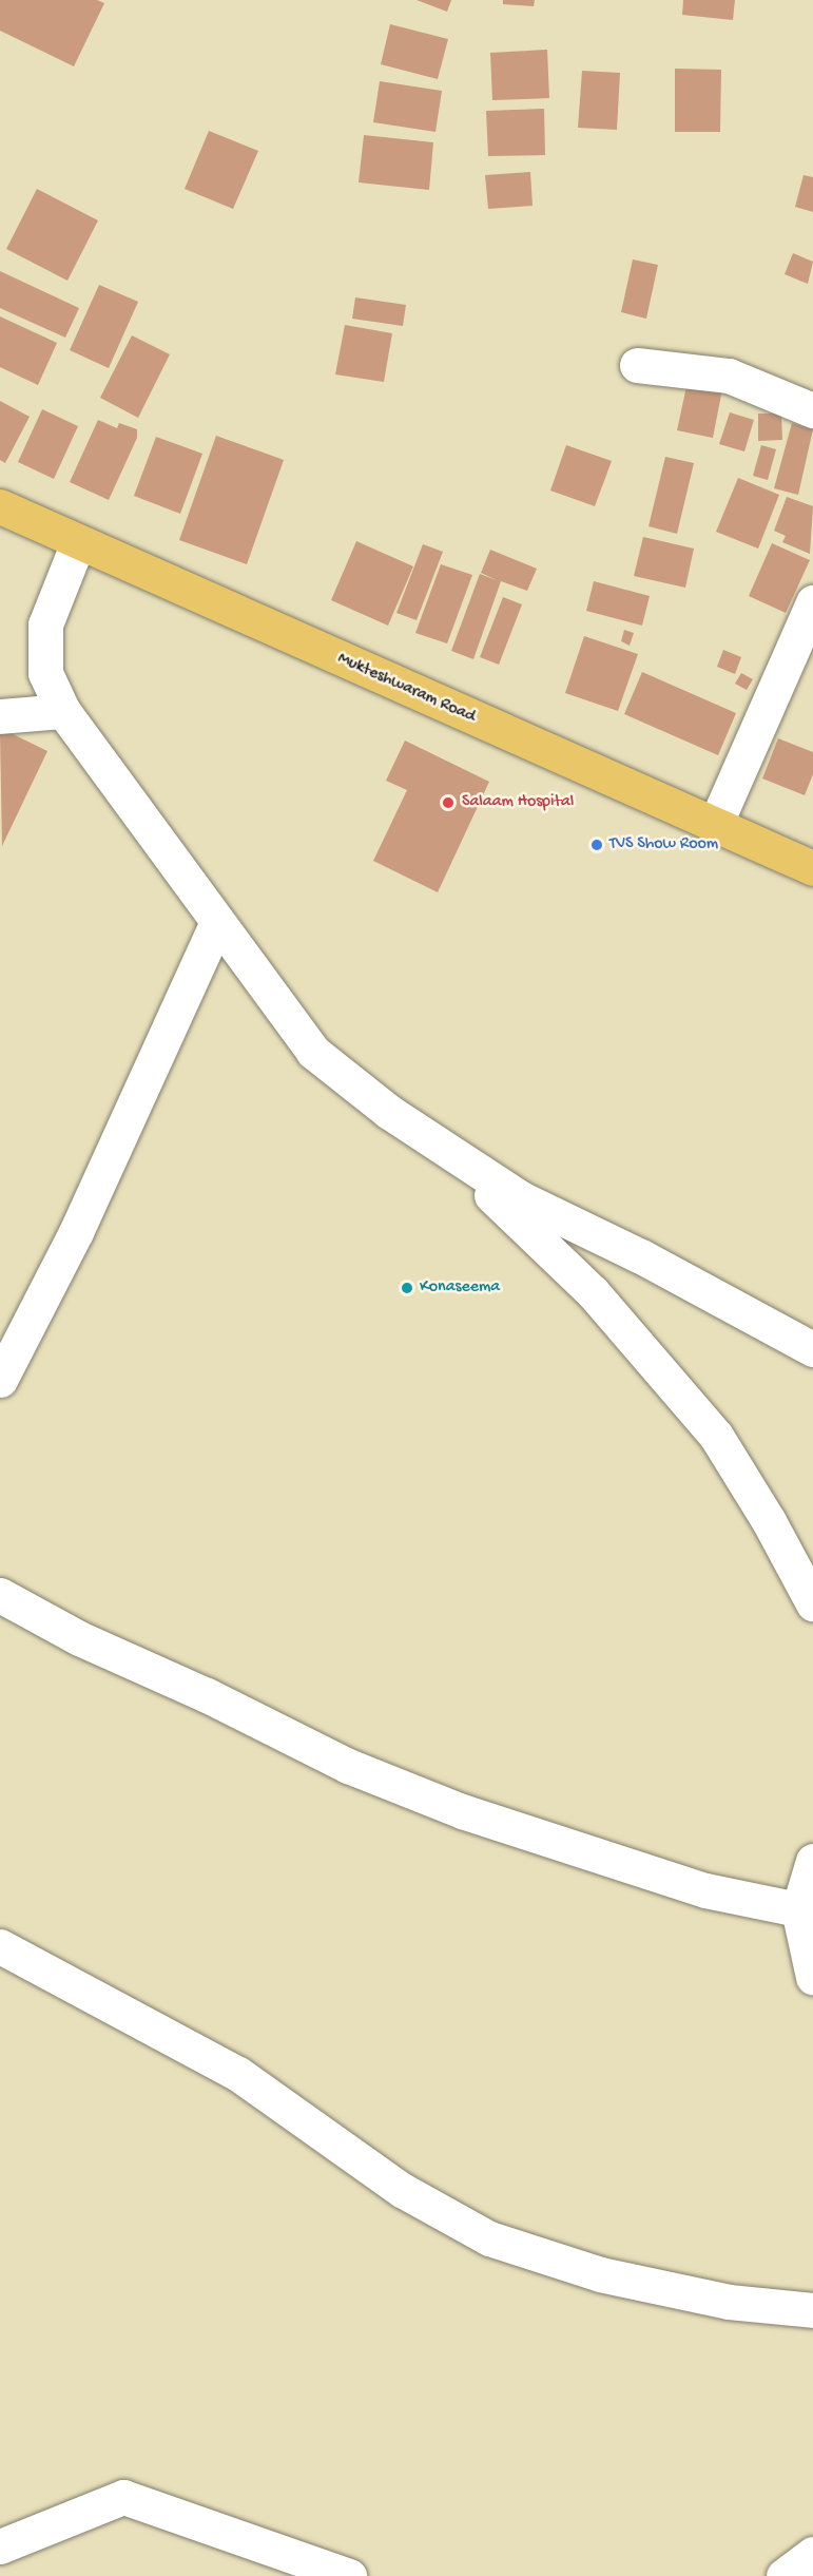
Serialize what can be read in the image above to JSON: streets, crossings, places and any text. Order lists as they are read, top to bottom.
{
  "streets": {
    "main road": ["Mukteshwaram Road"]
  },
  "places": ["Salaam Hospital", "TVS Show Room", "Konaseema"]
}
